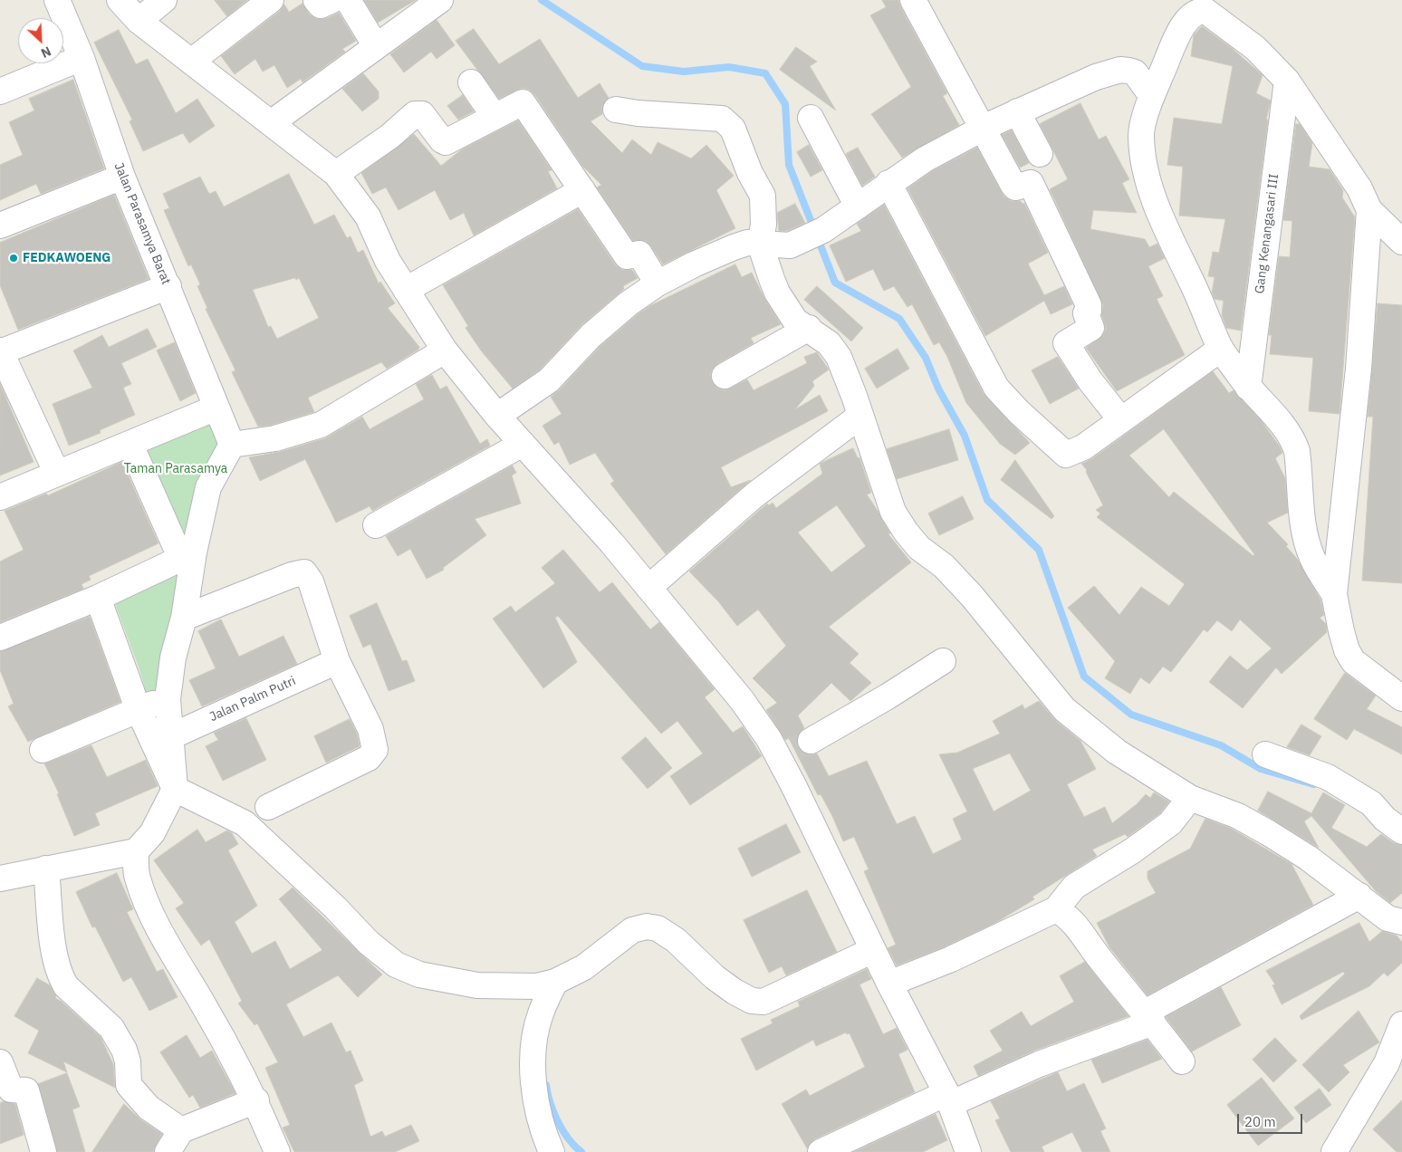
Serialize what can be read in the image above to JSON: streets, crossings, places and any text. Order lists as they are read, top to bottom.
{
  "streets": {
    "street": ["Jalan Parasamya Barat", "Gang Kenangasari III", "Jalan Palm Putri"]
  },
  "parks": ["Taman Parasamya"],
  "places": ["FEDKAWOENG"],
  "scale_bar": "20 m",
  "north": "bottom right"
}
